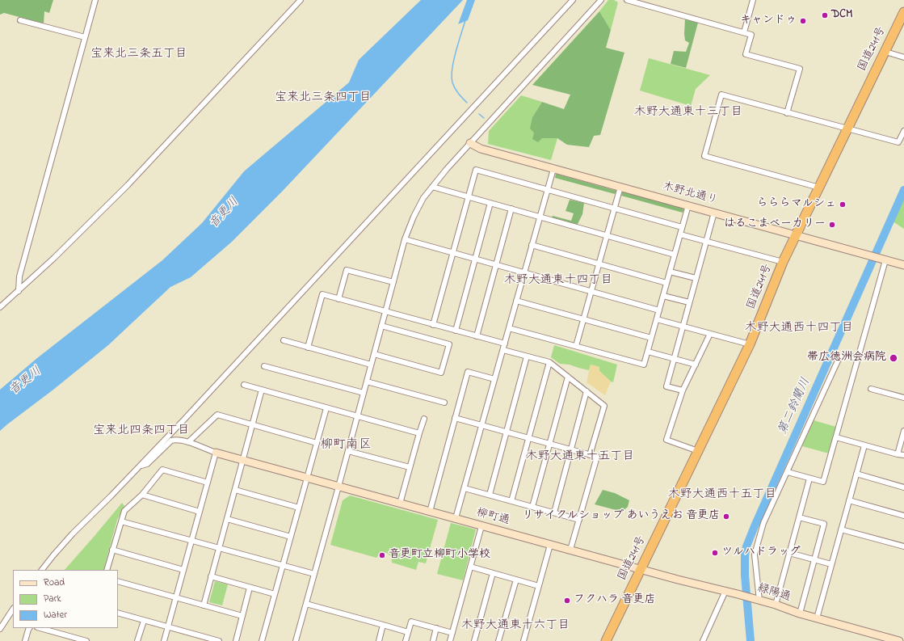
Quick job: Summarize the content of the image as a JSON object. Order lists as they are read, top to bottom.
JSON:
{
  "streets": {
    "highway": ["国道241号"],
    "street": ["木野北通り", "柳町通", "緑陽通"]
  },
  "crossings": [
    ["国道241号", "木野北通り"],
    ["国道241号", "柳町通"],
    ["国道241号", "緑陽通"],
    ["柳町通", "緑陽通"]
  ],
  "districts": [
    "宝来北三条五丁目",
    "宝来北三条四丁目",
    "木野大通東十三丁目",
    "木野大通東十四丁目",
    "木野大通西十四丁目",
    "宝来北四条四丁目",
    "柳町南区",
    "木野大通東十五丁目",
    "木野大通西十五丁目",
    "木野大通東十六丁目"
  ],
  "water": ["音更川", "第二鈴蘭川"],
  "places": [
    "DCM",
    "キャンドゥ",
    "らららマルシェ",
    "はるこまベーカリー",
    "帯広徳洲会病院",
    "リサイクルショップ あいうえお 音更店",
    "ツルハドラッグ",
    "音更町立柳町小学校",
    "フクハラ 音更店"
  ],
  "legend": ["Road", "Park", "Water"]
}
